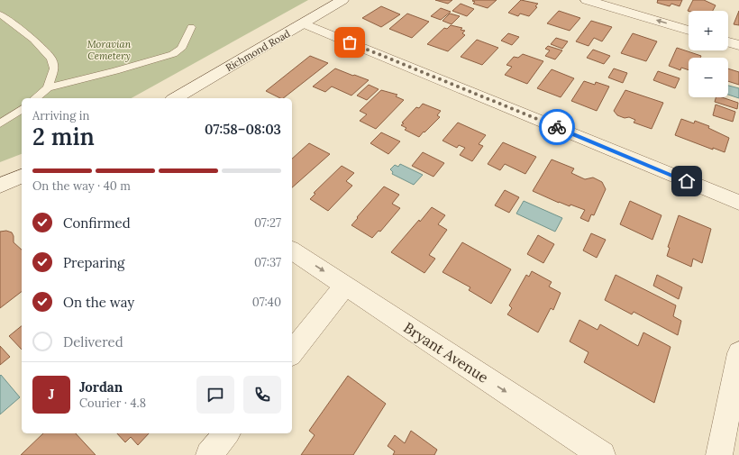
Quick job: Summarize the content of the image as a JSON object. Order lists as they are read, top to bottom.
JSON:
{
  "streets": {
    "street": ["Richmond Road", "Bryant Avenue"]
  },
  "one_way": ["Bryant Avenue"],
  "parks": ["Moravian Cemetery"],
  "page": {
    "map_buttons": ["+", "−"],
    "heading": ["2 min", "Arriving in", "07:58–08:03"],
    "panel": ["Jordan", "Courier · 4.8"],
    "bar": "On the way · 40 m",
    "list": [
      ["Confirmed", "07:27"],
      ["Preparing", "07:37"],
      ["On the way", "07:40"],
      "Delivered"
    ],
    "round": "J"
  }
}
